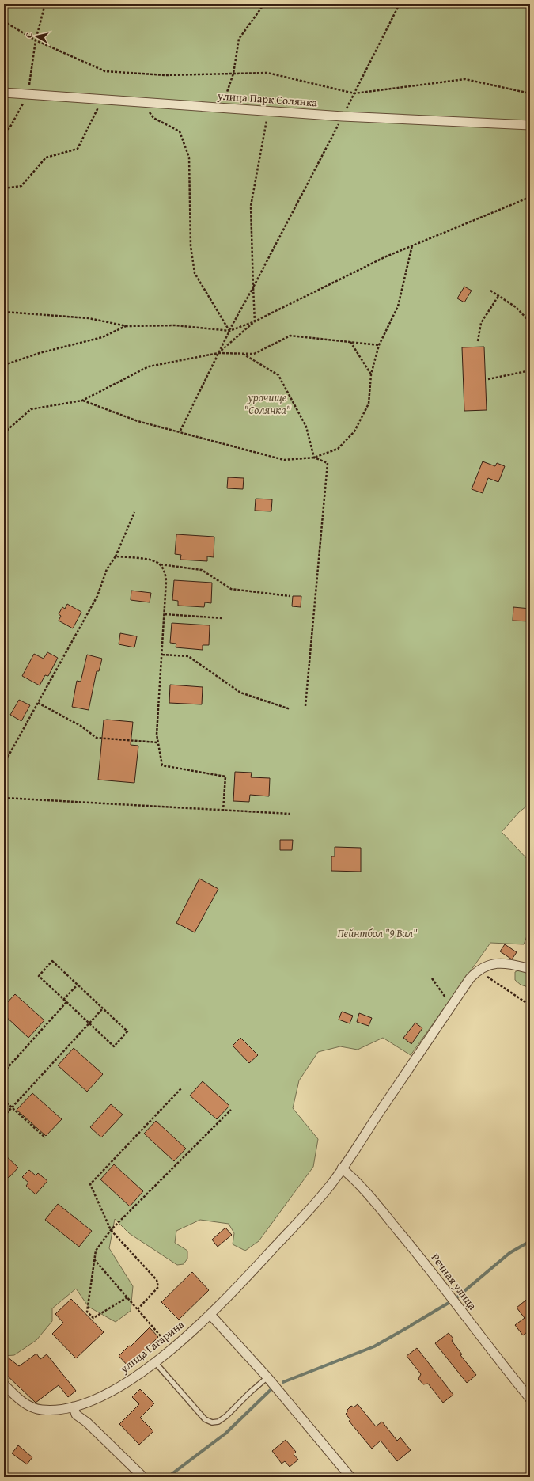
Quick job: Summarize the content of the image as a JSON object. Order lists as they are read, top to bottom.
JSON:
{
  "streets": {
    "street": ["улица Парк Солянка", "Речная улица", "улица Гагарина"]
  },
  "crossings": [
    ["Речная улица", "улица Гагарина"]
  ],
  "parks": ["урочище \"Солянка\"", "Пейнтбол \"9 Вал\""],
  "north": "left"
}
